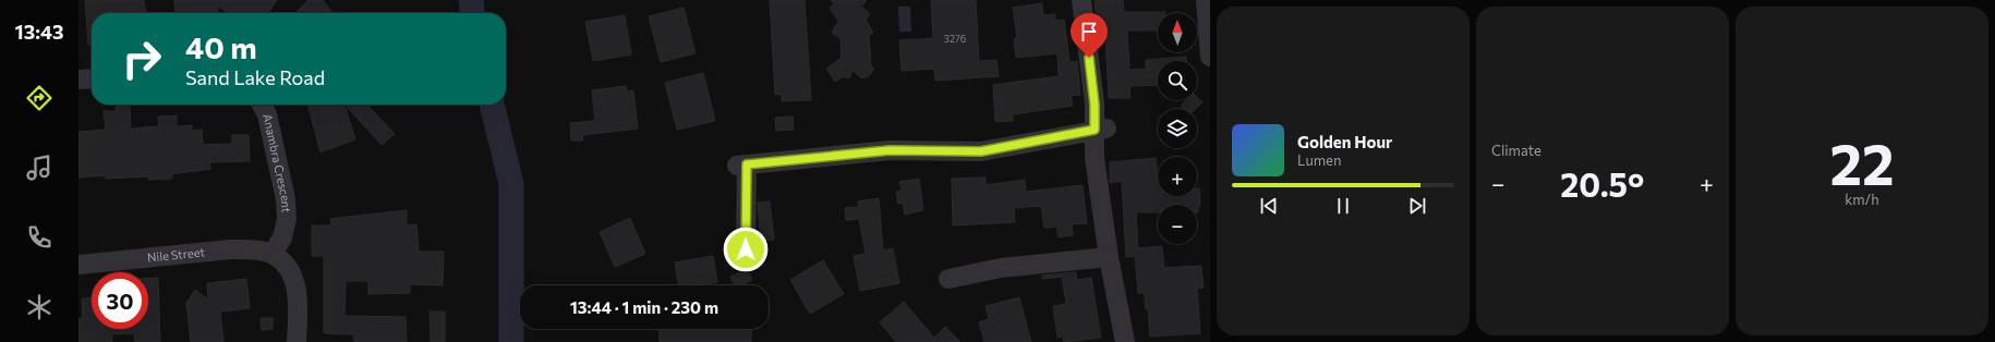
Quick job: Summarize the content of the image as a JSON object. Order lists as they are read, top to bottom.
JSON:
{
  "streets": {
    "street": ["Anambra Crescent", "Nile Street"]
  },
  "crossings": [
    ["Anambra Crescent", "Nile Street"]
  ],
  "house_numbers": ["3276"],
  "north": "top",
  "page": {
    "tabs": "13:43",
    "tile": [
      "Climate",
      ["22", "km/h"]
    ],
    "map_buttons": ["+", "−"],
    "turn": ["40 m", "Sand Lake Road"],
    "song": ["Golden Hour", "Lumen"],
    "heat": ["−", "20.5°", "+"],
    "limit": "30",
    "trip": "13:44 · 1 min · 230 m"
  }
}
